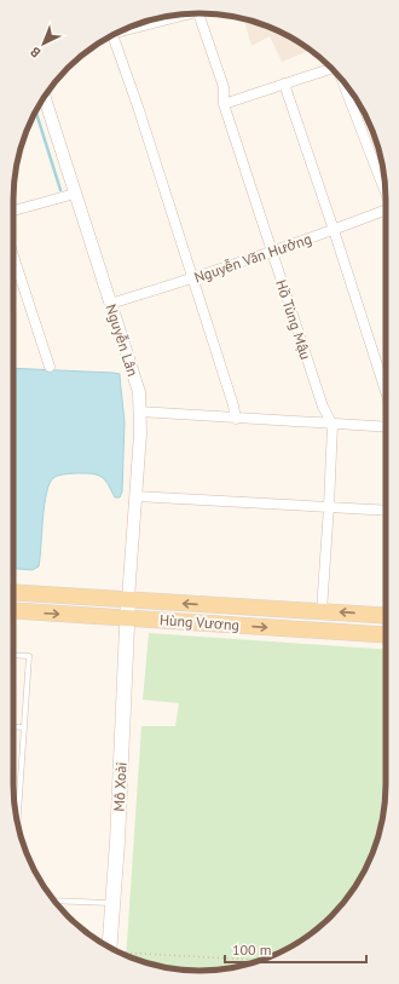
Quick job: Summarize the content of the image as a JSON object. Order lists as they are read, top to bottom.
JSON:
{
  "streets": {
    "main road": ["Hùng Vương", "Mô Xoài"],
    "street": ["Nguyễn Văn Hưởng", "Hồ Tùng Mậu", "Nguyễn Lân"]
  },
  "crossings": [
    ["Nguyễn Văn Hưởng", "Hồ Tùng Mậu"],
    ["Nguyễn Văn Hưởng", "Nguyễn Lân"],
    ["Hồ Tùng Mậu", "Hùng Vương"],
    ["Nguyễn Lân", "Hùng Vương"],
    ["Nguyễn Lân", "Mô Xoài"],
    ["Hùng Vương", "Mô Xoài"]
  ],
  "scale_bar": "100 m",
  "north": "bottom left"
}
